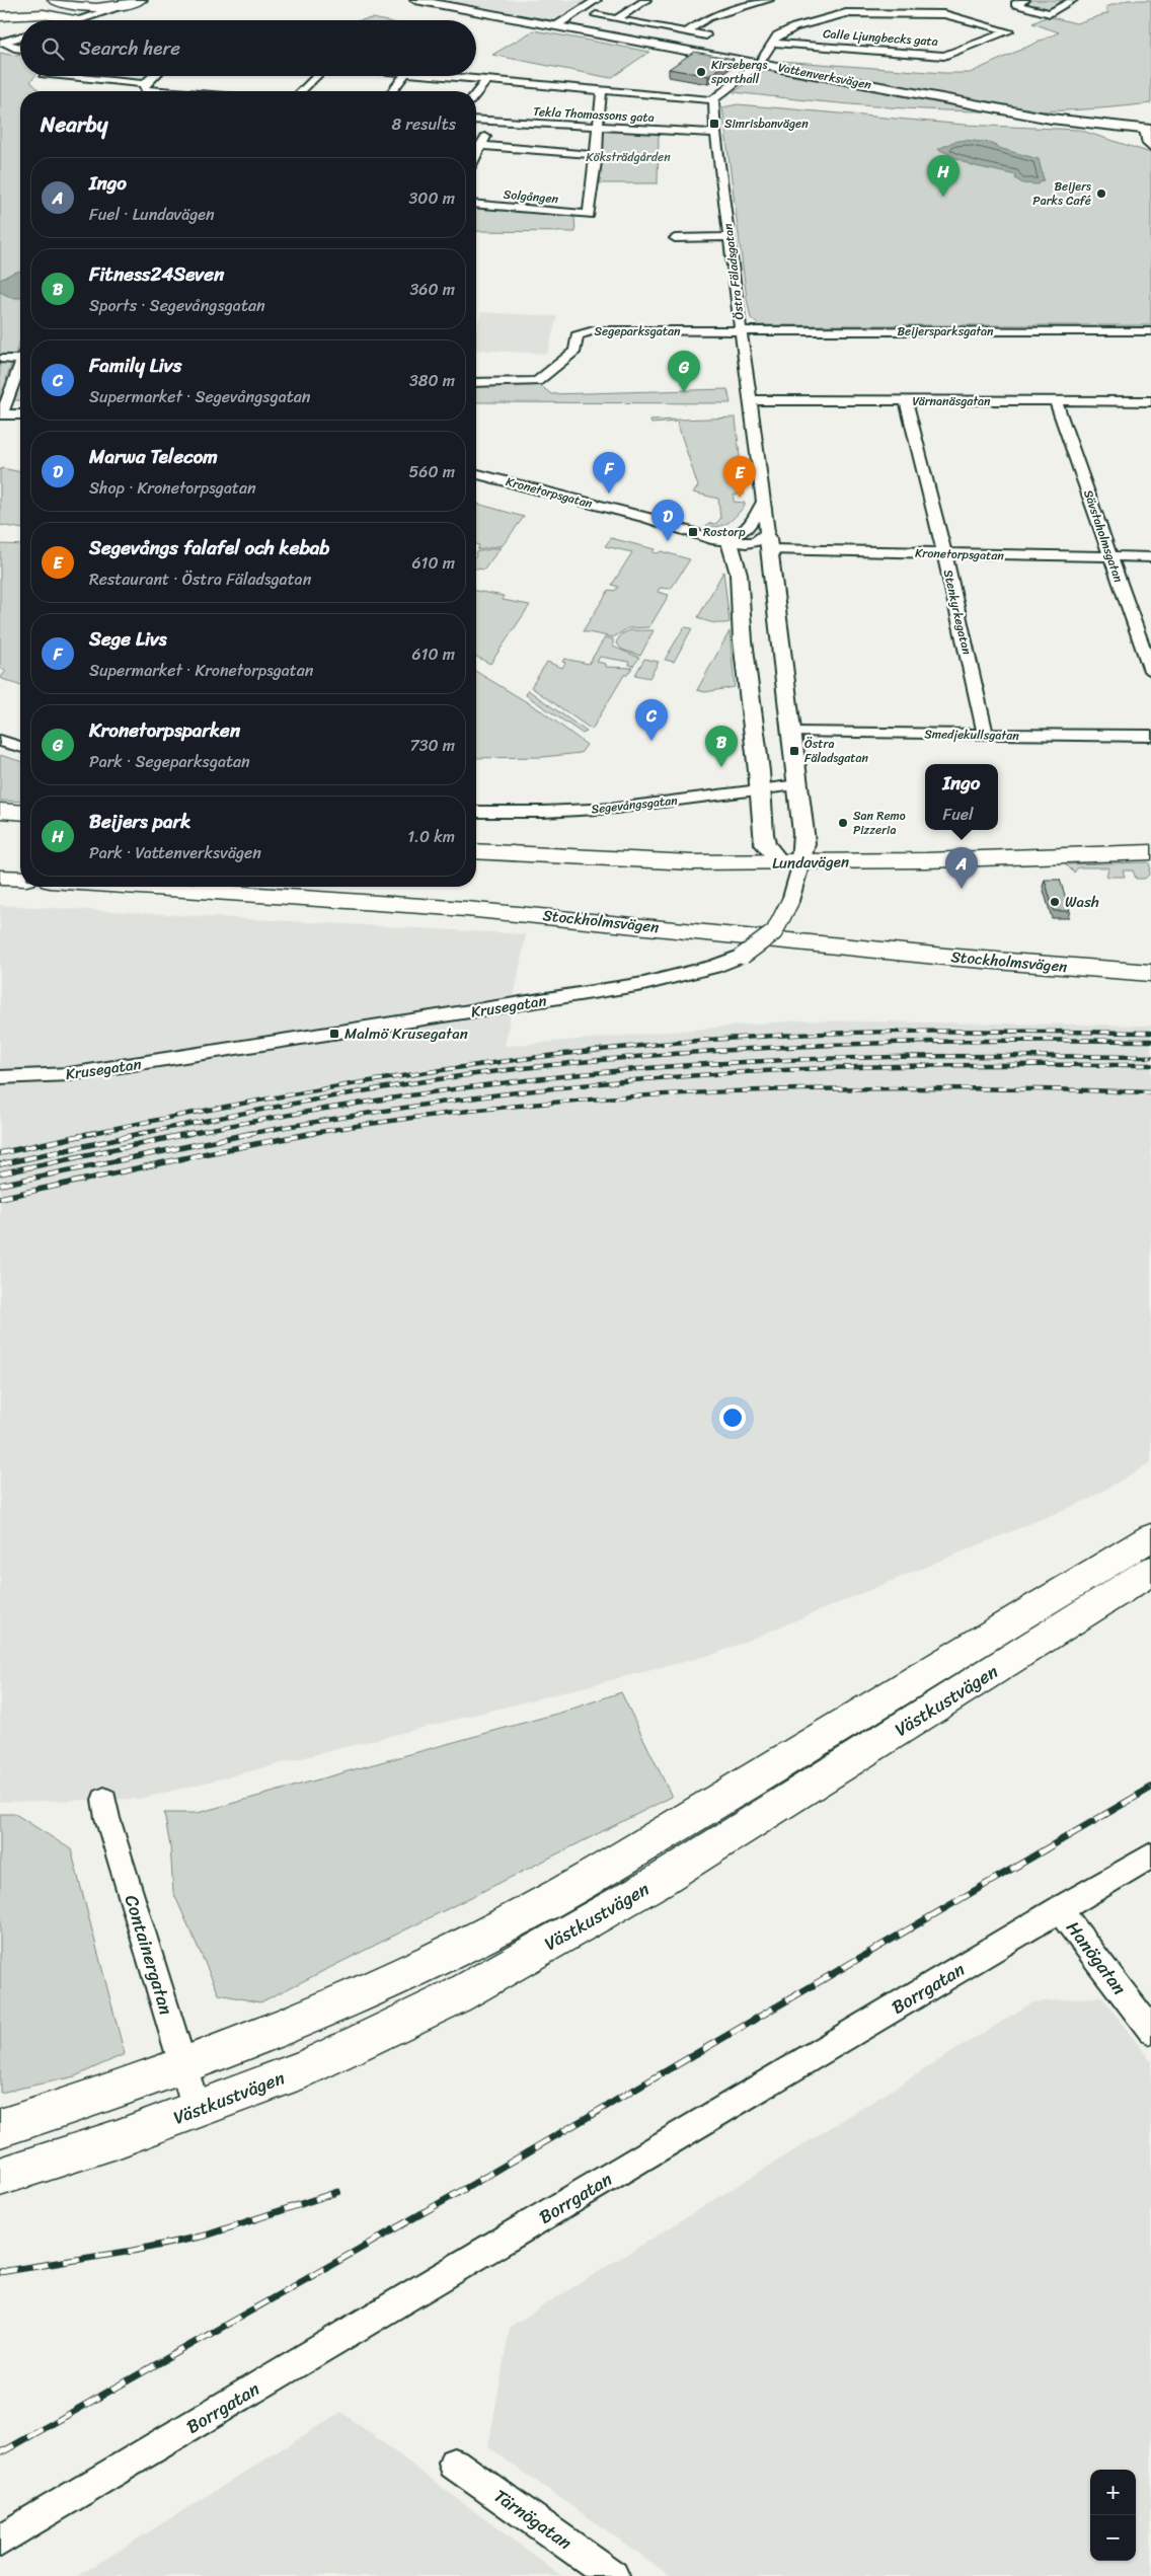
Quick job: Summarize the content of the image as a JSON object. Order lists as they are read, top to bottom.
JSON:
{
  "streets": {
    "main road": ["Lundavägen", "Stockholmsvägen", "Västkustvägen"],
    "street": [
      "Calle Ljungbecks gata",
      "Vattenverksvägen",
      "Tekla Thomassons gata",
      "Solgången",
      "Östra Fäladsgatan",
      "Segeparksgatan",
      "Beijersparksgatan",
      "Värnanäsgatan",
      "Kronetorpsgatan",
      "Sävstaholmsgatan",
      "Stenkyrkegatan",
      "Smedjekullsgatan",
      "Segevångsgatan",
      "Krusegatan",
      "Containergatan",
      "Hanögatan",
      "Borrgatan",
      "Tärnögatan"
    ]
  },
  "crossings": [
    ["Calle Ljungbecks gata", "Vattenverksvägen"],
    ["Tekla Thomassons gata", "Östra Fäladsgatan"],
    ["Östra Fäladsgatan", "Segeparksgatan"],
    ["Östra Fäladsgatan", "Beijersparksgatan"],
    ["Östra Fäladsgatan", "Värnanäsgatan"],
    ["Östra Fäladsgatan", "Kronetorpsgatan"],
    ["Östra Fäladsgatan", "Smedjekullsgatan"],
    ["Östra Fäladsgatan", "Segevångsgatan"],
    ["Östra Fäladsgatan", "Lundavägen"],
    ["Östra Fäladsgatan", "Krusegatan"],
    ["Segeparksgatan", "Beijersparksgatan"],
    ["Värnanäsgatan", "Sävstaholmsgatan"],
    ["Värnanäsgatan", "Stenkyrkegatan"],
    ["Kronetorpsgatan", "Sävstaholmsgatan"],
    ["Kronetorpsgatan", "Stenkyrkegatan"],
    ["Stenkyrkegatan", "Smedjekullsgatan"],
    ["Lundavägen", "Krusegatan"],
    ["Västkustvägen", "Containergatan"],
    ["Hanögatan", "Borrgatan"]
  ],
  "parks": ["Köksträdgården"],
  "places": {
    "other": [
      "Kirsebergs sporthall",
      "Beijers Parks Café",
      "San Remo Pizzeria",
      "Wash"
    ],
    "transit": [
      "Simrisbanvägen",
      "Rostorp",
      "Östra Fäladsgatan",
      "Malmö Krusegatan"
    ]
  },
  "page": {
    "search": "Search here",
    "heading": ["Nearby", "8 results"],
    "pins": [
      "H",
      "G",
      "F",
      "E",
      "D",
      "C",
      "B",
      "A"
    ],
    "list": [
      {
        "mark": "A",
        "name": "Ingo",
        "note": "Fuel · Lundavägen",
        "value": "300 m"
      },
      {
        "mark": "B",
        "name": "Fitness24Seven",
        "note": "Sports · Segevångsgatan",
        "value": "360 m"
      },
      {
        "mark": "C",
        "name": "Family Livs",
        "note": "Supermarket · Segevångsgatan",
        "value": "380 m"
      },
      {
        "mark": "D",
        "name": "Marwa Telecom",
        "note": "Shop · Kronetorpsgatan",
        "value": "560 m"
      },
      {
        "mark": "E",
        "name": "Segevångs falafel och kebab",
        "note": "Restaurant · Östra Fäladsgatan",
        "value": "610 m"
      },
      {
        "mark": "F",
        "name": "Sege Livs",
        "note": "Supermarket · Kronetorpsgatan",
        "value": "610 m"
      },
      {
        "mark": "G",
        "name": "Kronetorpsparken",
        "note": "Park · Segeparksgatan",
        "value": "730 m"
      },
      {
        "mark": "H",
        "name": "Beijers park",
        "note": "Park · Vattenverksvägen",
        "value": "1.0 km"
      }
    ],
    "popup": ["Ingo", "Fuel"],
    "map_buttons": ["+", "−"]
  }
}
